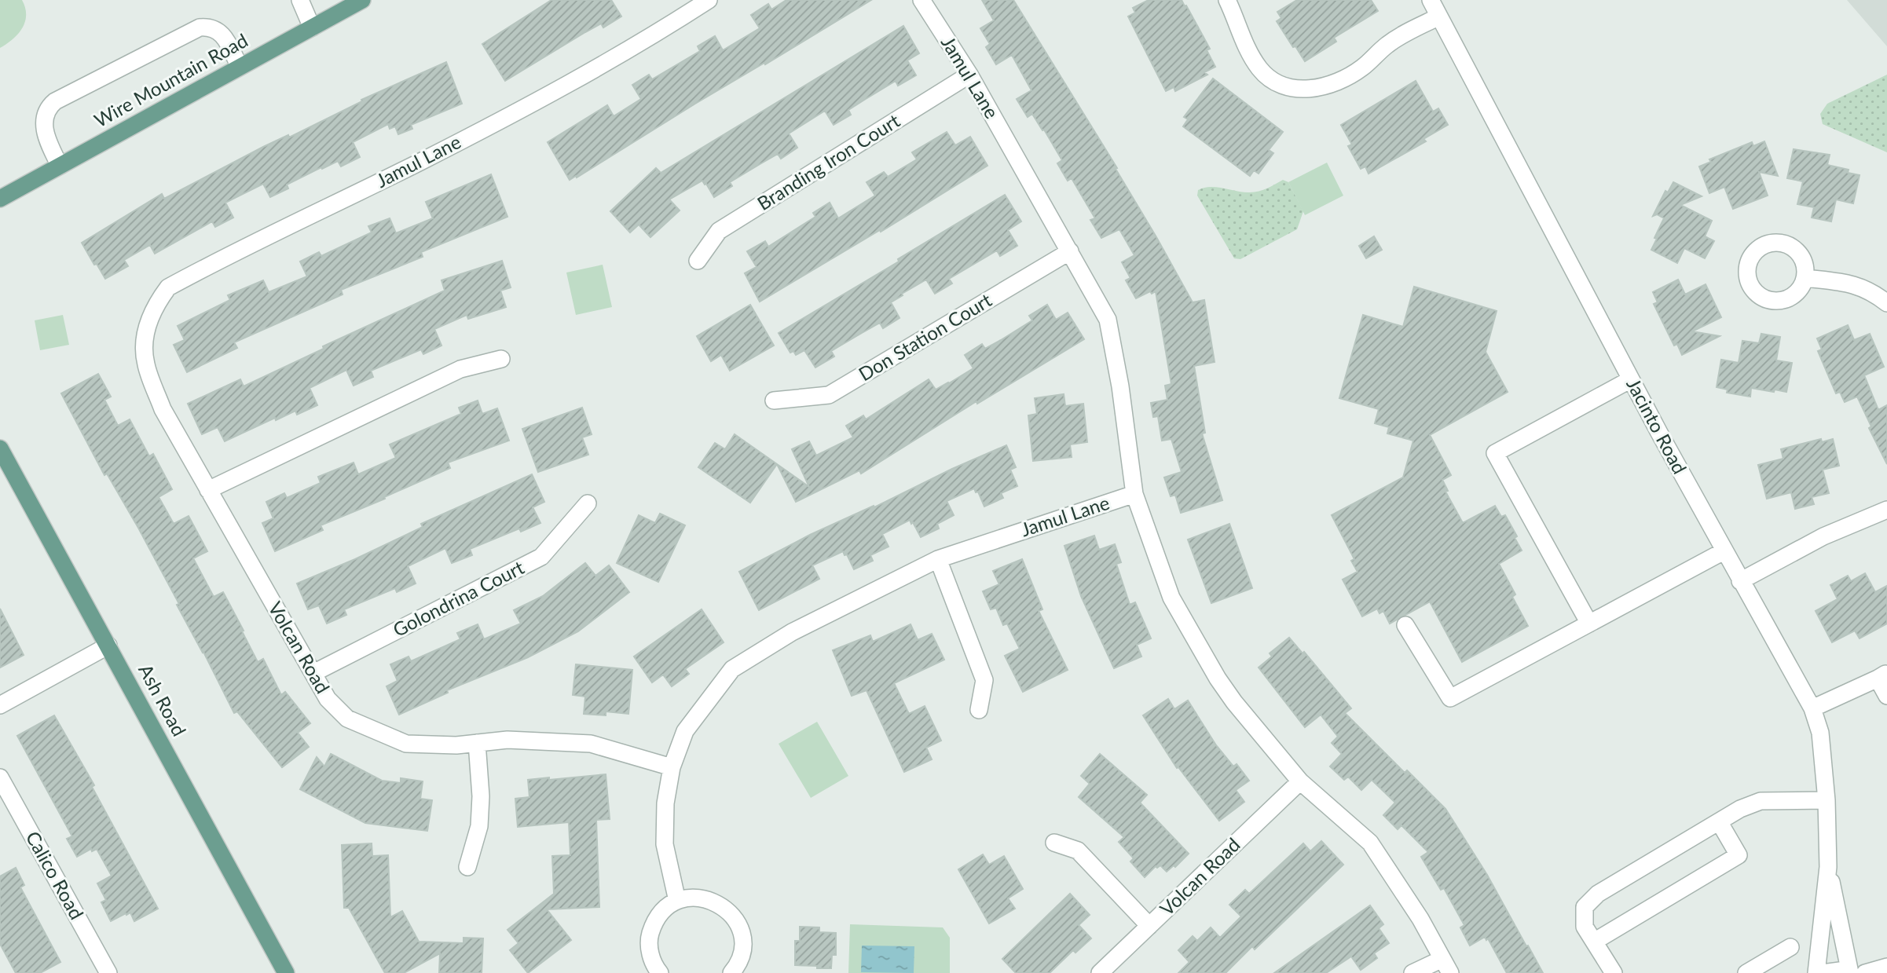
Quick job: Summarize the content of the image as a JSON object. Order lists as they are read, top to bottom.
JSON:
{
  "streets": {
    "main road": ["Wire Mountain Road", "Ash Road"],
    "street": [
      "Jamul Lane",
      "Branding Iron Court",
      "Don Station Court",
      "Jacinto Road",
      "Golondrina Court",
      "Volcan Road",
      "Calico Road"
    ]
  },
  "crossings": [
    ["Jamul Lane", "Branding Iron Court"],
    ["Jamul Lane", "Don Station Court"],
    ["Jamul Lane", "Volcan Road"],
    ["Golondrina Court", "Volcan Road"]
  ]
}
